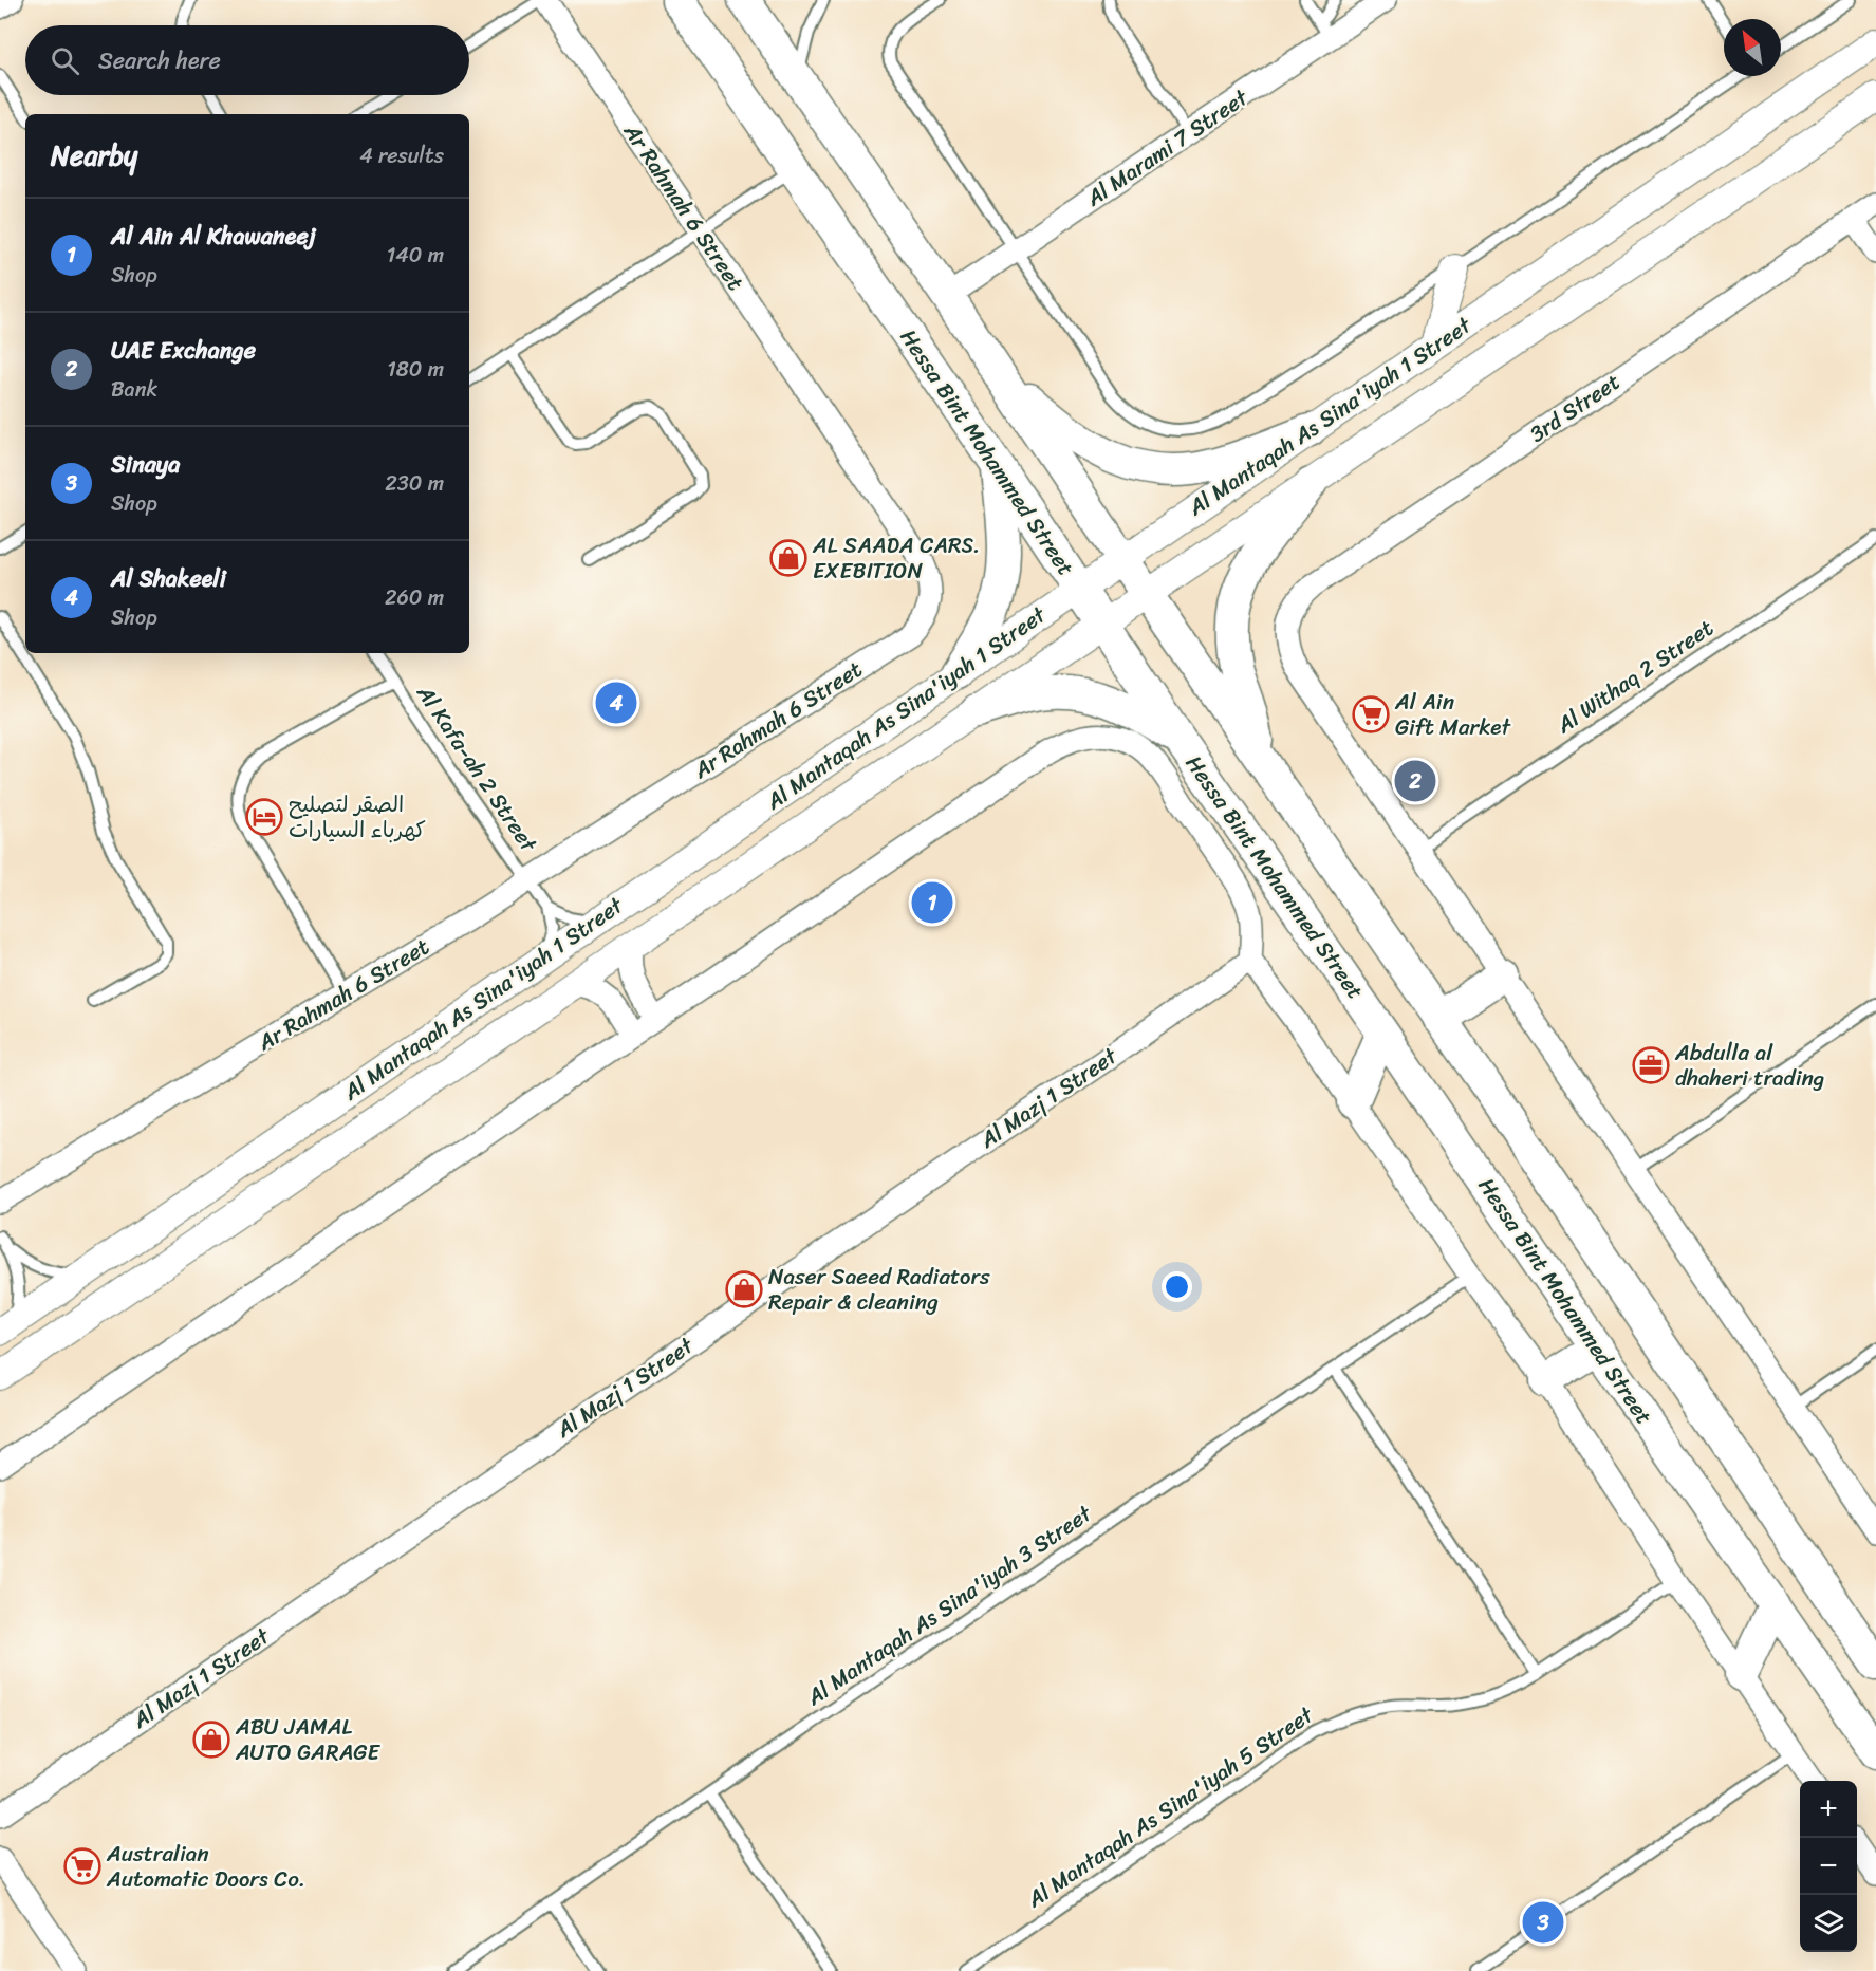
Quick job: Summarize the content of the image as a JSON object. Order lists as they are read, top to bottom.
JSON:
{
  "streets": {
    "main road": ["Hessa Bint Mohammed Street"],
    "street": [
      "Al Marami 7 Street",
      "Ar Rahmah 6 Street",
      "3rd Street",
      "Al Mantaqah As Sina'iyah 1 Street",
      "Al Mazj 1 Street"
    ],
    "lane": [
      "Al Withaq 2 Street",
      "Al Kafa-ah 2 Street",
      "Al Mantaqah As Sina'iyah 3 Street",
      "Al Mantaqah As Sina'iyah 5 Street"
    ]
  },
  "crossings": [
    ["Ar Rahmah 6 Street", "Al Kafa-ah 2 Street"],
    ["3rd Street", "Al Withaq 2 Street"],
    ["Al Mantaqah As Sina'iyah 1 Street", "Hessa Bint Mohammed Street"]
  ],
  "places": {
    "shop": ["AL SAADA CARS. EXEBITION", "Naser Saeed Radiators Repair & cleaning", "ABU JAMAL AUTO GARAGE"],
    "supermarket": ["Al Ain Gift Market", "Australian Automatic Doors Co."],
    "hotel": ["الصقر لتصليح كهرباء السيارات"],
    "office": ["Abdulla al dhaheri trading"]
  },
  "north": "top left",
  "page": {
    "search": "Search here",
    "heading": ["Nearby", "4 results"],
    "list": [
      {
        "mark": "1",
        "name": "Al Ain Al Khawaneej",
        "note": "Shop",
        "value": "140 m"
      },
      {
        "mark": "2",
        "name": "UAE Exchange",
        "note": "Bank",
        "value": "180 m"
      },
      {
        "mark": "3",
        "name": "Sinaya",
        "note": "Shop",
        "value": "230 m"
      },
      {
        "mark": "4",
        "name": "Al Shakeeli",
        "note": "Shop",
        "value": "260 m"
      }
    ],
    "pins": [
      "4",
      "2",
      "1",
      "3"
    ],
    "map_buttons": ["+", "−"]
  }
}
